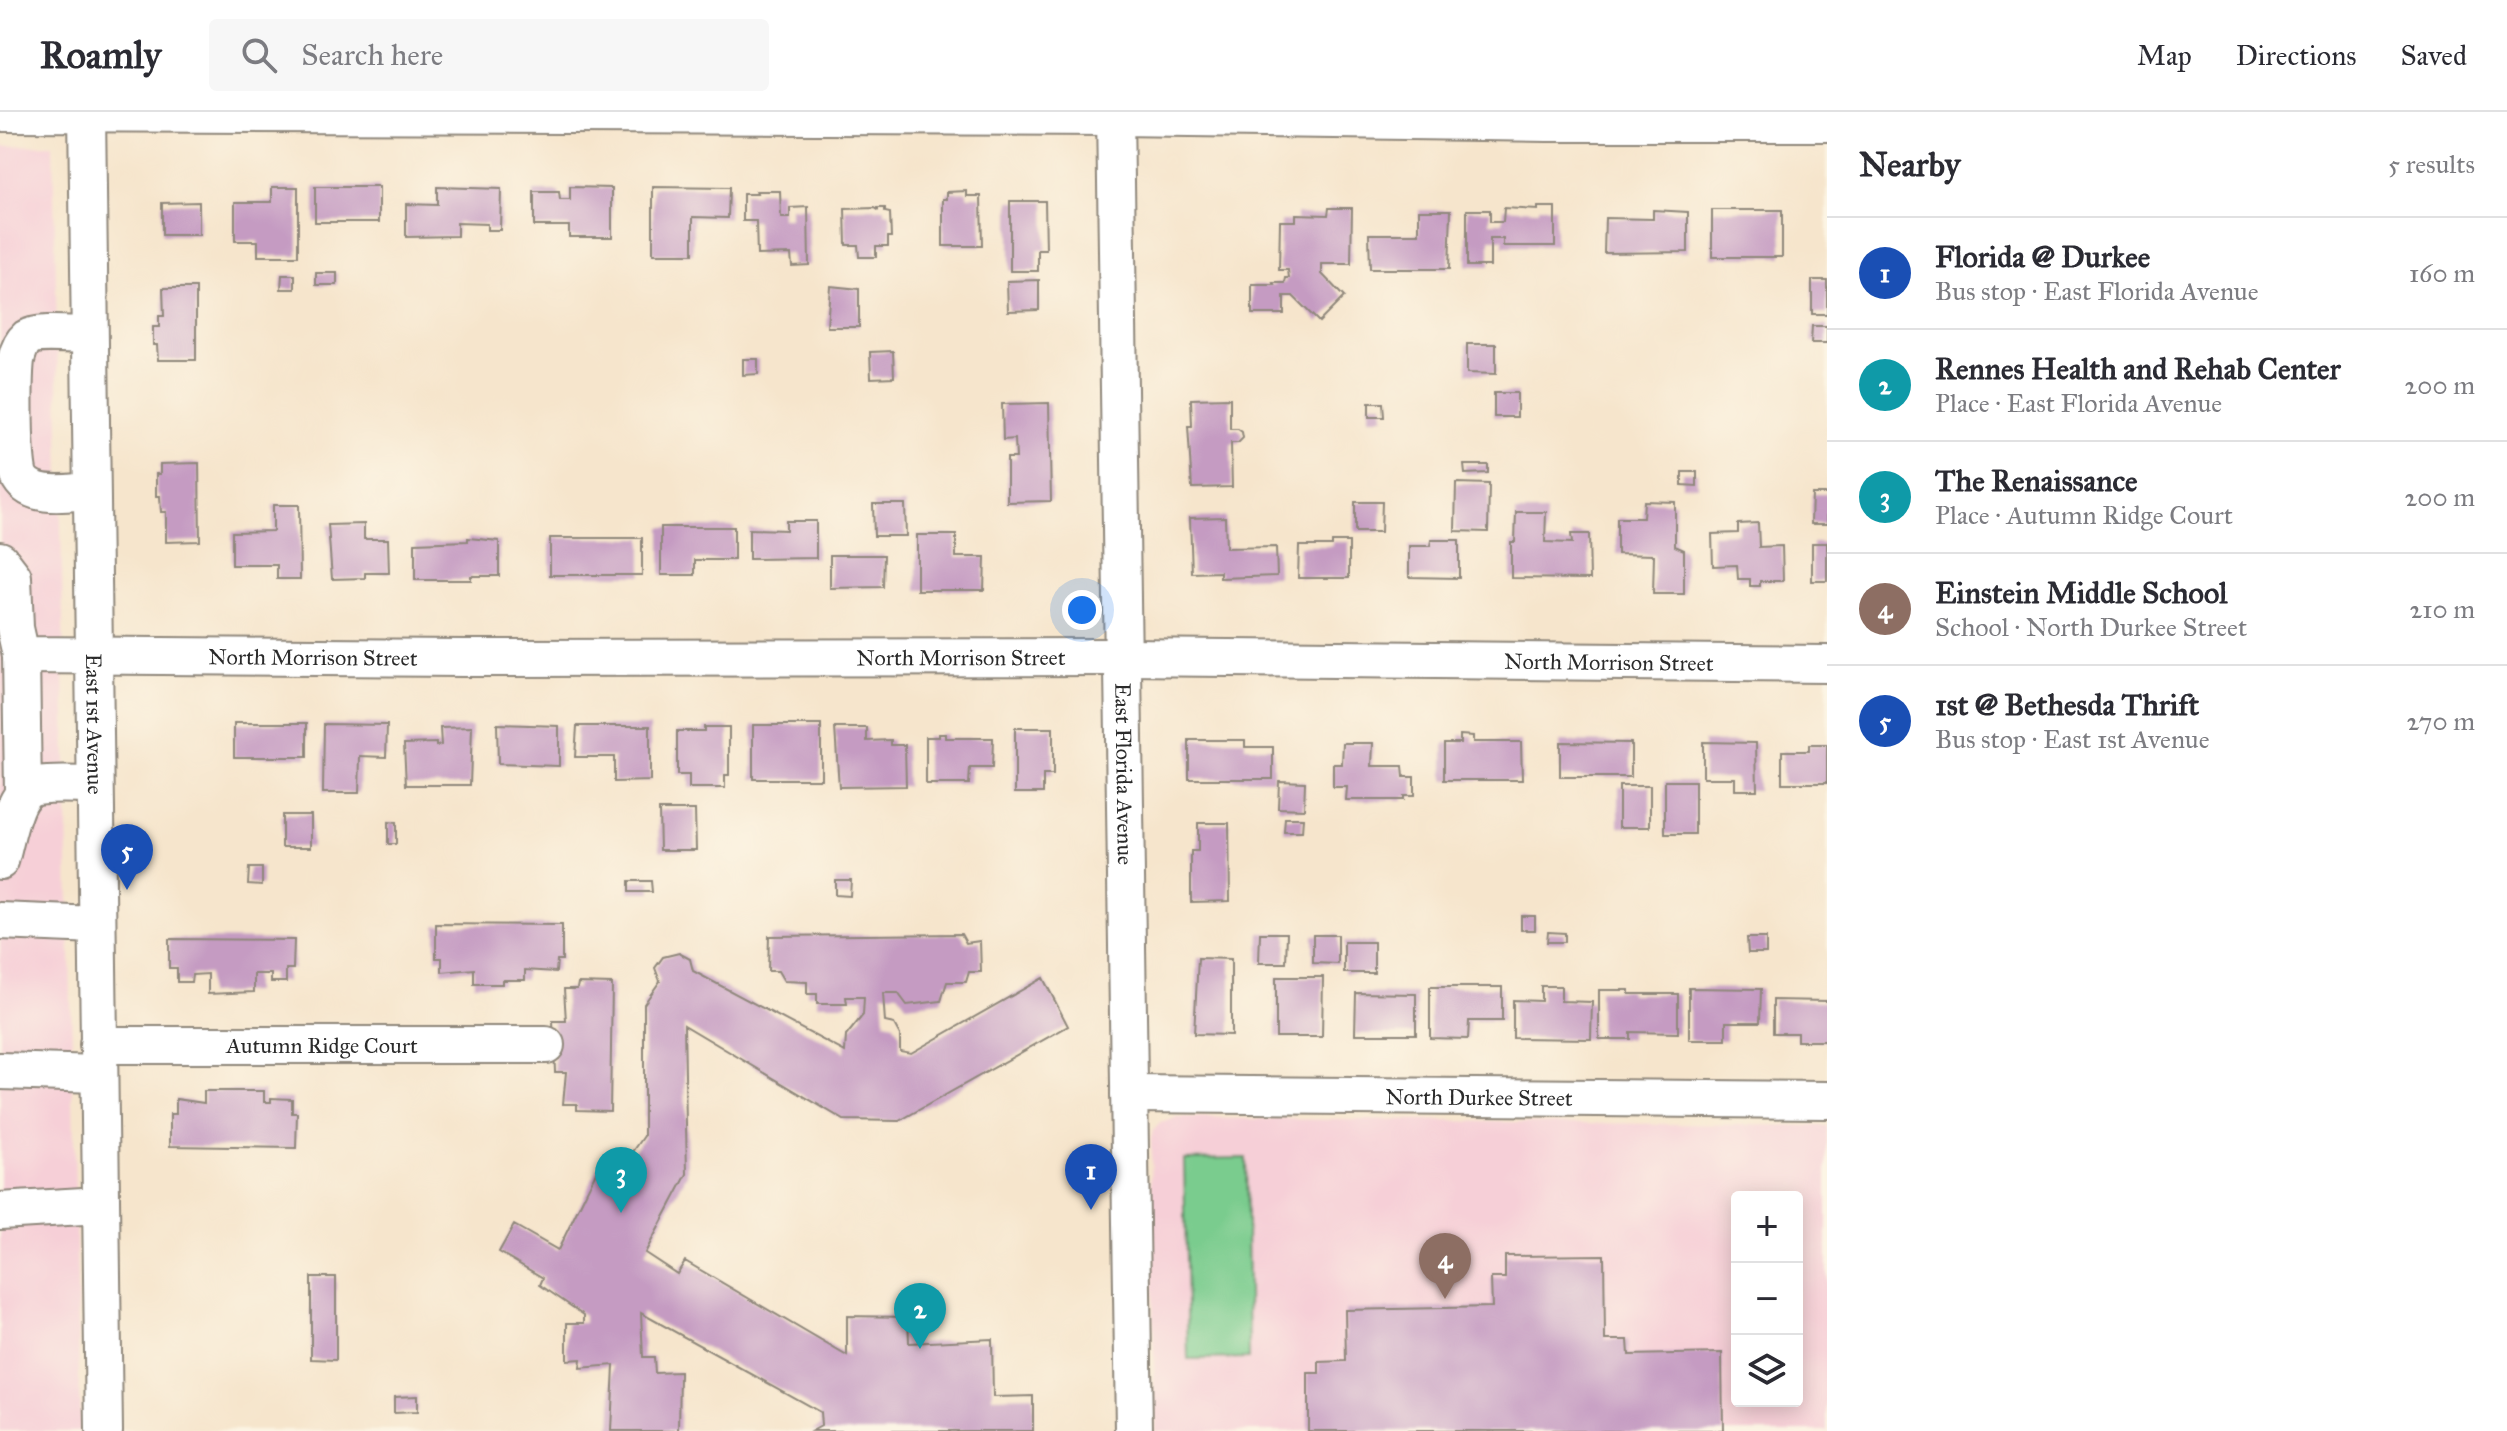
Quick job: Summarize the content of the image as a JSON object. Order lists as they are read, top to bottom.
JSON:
{
  "streets": {
    "street": [
      "North Morrison Street",
      "East 1st Avenue",
      "East Florida Avenue",
      "Autumn Ridge Court",
      "North Durkee Street"
    ]
  },
  "crossings": [
    ["North Morrison Street", "East 1st Avenue"],
    ["North Morrison Street", "East Florida Avenue"],
    ["East 1st Avenue", "Autumn Ridge Court"],
    ["East Florida Avenue", "North Durkee Street"]
  ],
  "page": {
    "header": "Roamly",
    "search": "Search here",
    "nav": ["Map", "Directions", "Saved"],
    "heading": ["Nearby", "5 results"],
    "list": [
      {
        "mark": "1",
        "name": "Florida @ Durkee",
        "note": "Bus stop · East Florida Avenue",
        "value": "160 m"
      },
      {
        "mark": "2",
        "name": "Rennes Health and Rehab Center",
        "note": "Place · East Florida Avenue",
        "value": "200 m"
      },
      {
        "mark": "3",
        "name": "The Renaissance",
        "note": "Place · Autumn Ridge Court",
        "value": "200 m"
      },
      {
        "mark": "4",
        "name": "Einstein Middle School",
        "note": "School · North Durkee Street",
        "value": "210 m"
      },
      {
        "mark": "5",
        "name": "1st @ Bethesda Thrift",
        "note": "Bus stop · East 1st Avenue",
        "value": "270 m"
      }
    ],
    "pins": [
      "5",
      "1",
      "3",
      "4",
      "2"
    ],
    "map_buttons": ["+", "−"]
  }
}
